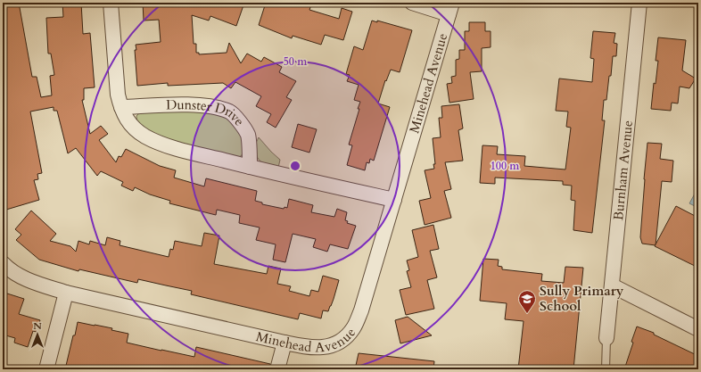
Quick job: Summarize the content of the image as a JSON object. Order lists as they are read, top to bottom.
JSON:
{
  "streets": {
    "street": ["Minehead Avenue", "Dunster Drive", "Burnham Avenue"]
  },
  "places": {
    "school or university": ["Sully Primary School"]
  },
  "north": "top",
  "rings": ["50 m", "100 m"]
}
